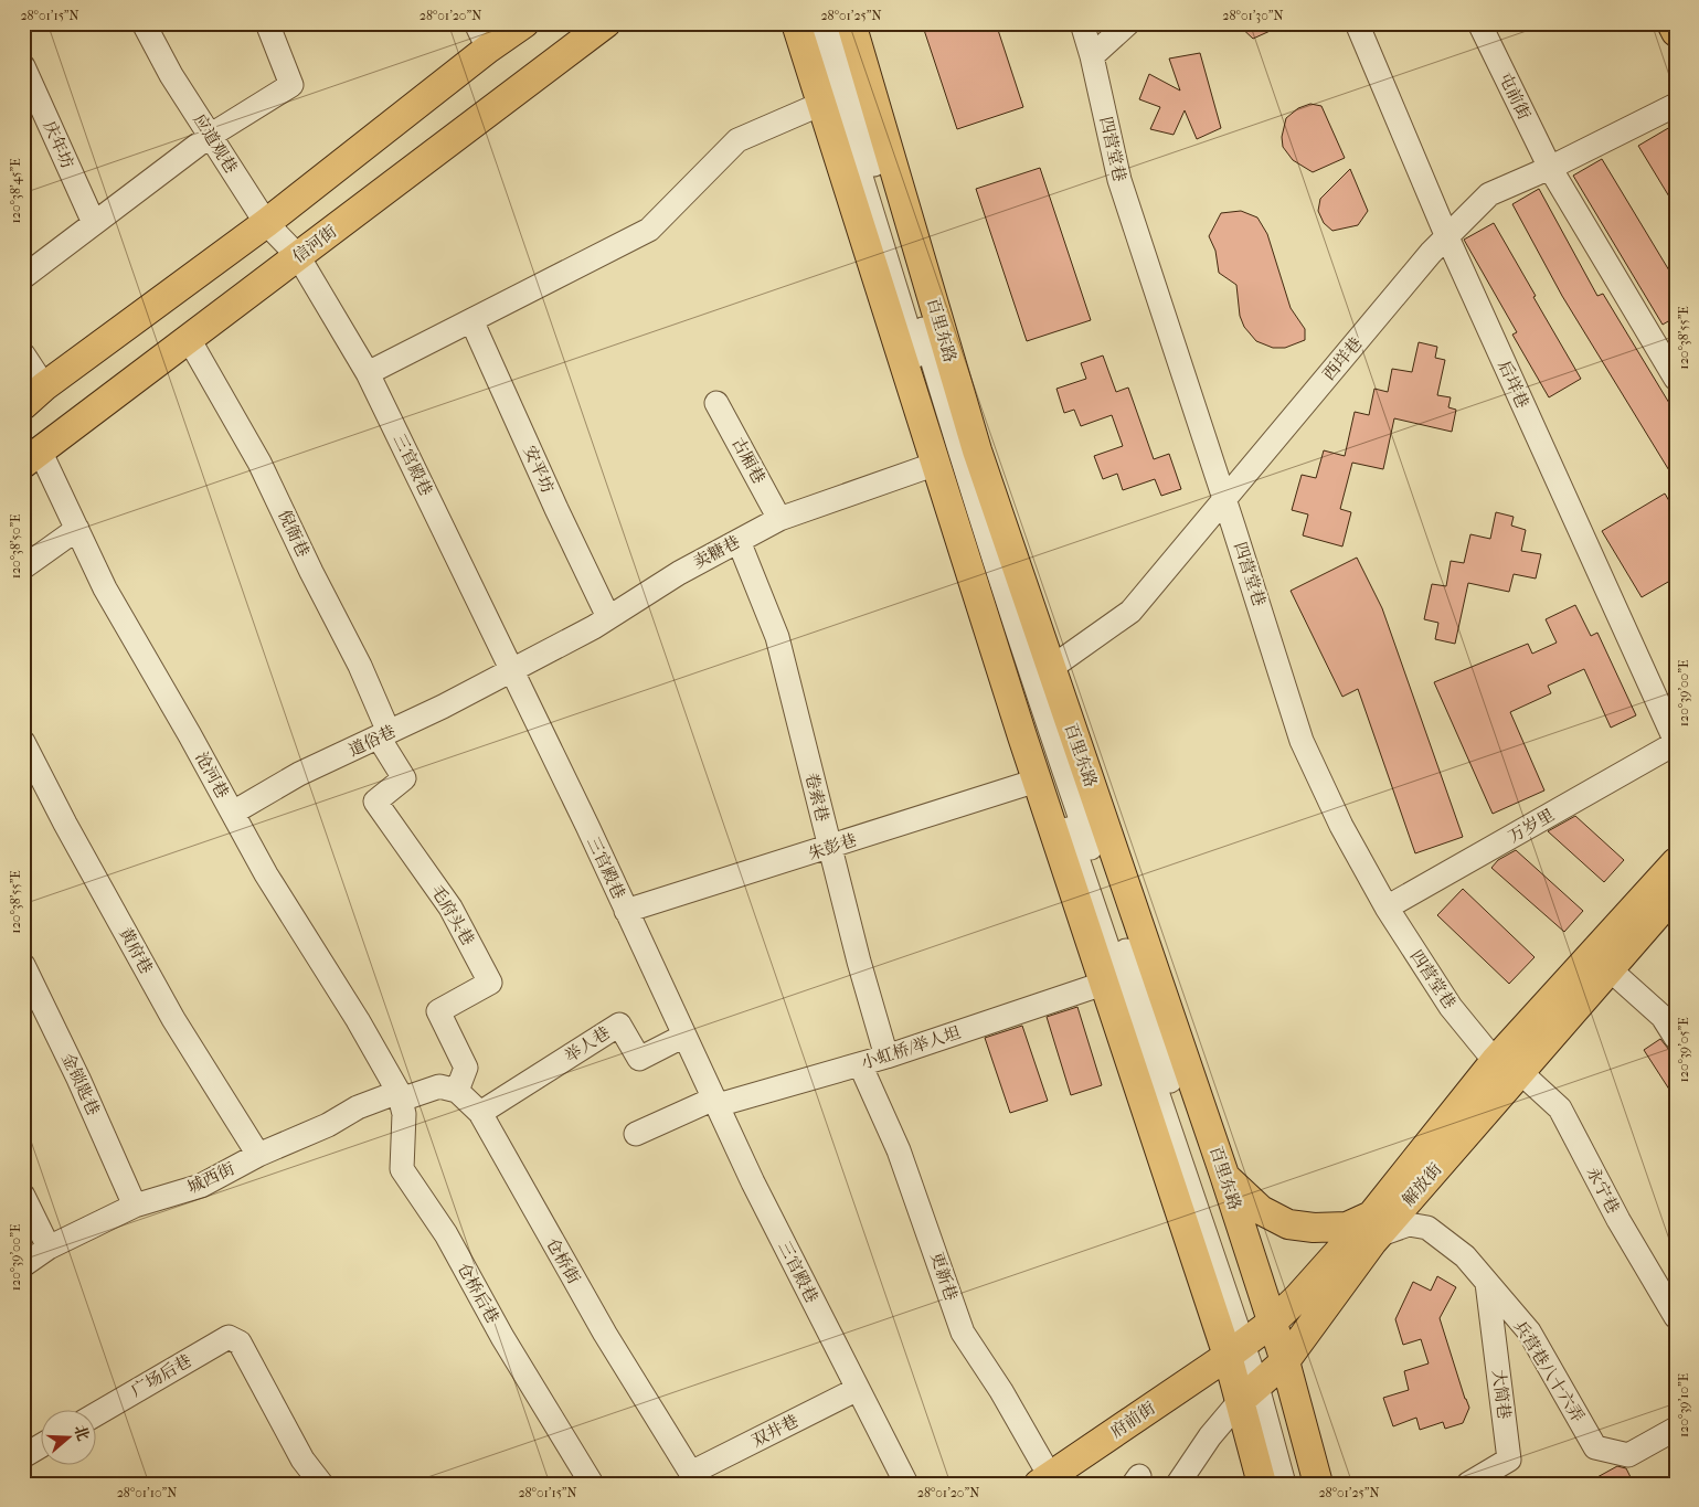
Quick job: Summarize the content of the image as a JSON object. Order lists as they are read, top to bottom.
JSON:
{
  "streets": {
    "main road": [
      "信河街",
      "百里东路",
      "解放街",
      "府前街"
    ],
    "street": [
      "屯前街",
      "应道观巷",
      "庆年坊",
      "四营堂巷",
      "西垟巷",
      "后垟巷",
      "古厢巷",
      "三官殿巷",
      "安平坊",
      "倪衙巷",
      "卖糖巷",
      "道俗巷",
      "沧河巷",
      "卷索巷",
      "万岁里",
      "朱彭巷",
      "毛府头巷",
      "黄府巷",
      "举人巷",
      "小虹桥/举人坦",
      "金锁匙巷",
      "城西街",
      "永宁巷",
      "仓桥街",
      "更新巷",
      "仓桥后巷",
      "兵营巷八十六弄",
      "广场后巷",
      "大简巷",
      "双井巷"
    ]
  },
  "crossings": [
    ["屯前街", "西垟巷"],
    ["应道观巷", "信河街"],
    ["应道观巷", "三官殿巷"],
    ["四营堂巷", "西垟巷"],
    ["四营堂巷", "万岁里"],
    ["四营堂巷", "解放街"],
    ["四营堂巷", "永宁巷"],
    ["信河街", "三官殿巷"],
    ["信河街", "倪衙巷"],
    ["信河街", "沧河巷"],
    ["百里东路", "西垟巷"],
    ["百里东路", "卖糖巷"],
    ["百里东路", "朱彭巷"],
    ["百里东路", "小虹桥/举人坦"],
    ["百里东路", "解放街"],
    ["百里东路", "府前街"],
    ["西垟巷", "后垟巷"],
    ["后垟巷", "万岁里"],
    ["古厢巷", "卖糖巷"],
    ["三官殿巷", "卖糖巷"],
    ["三官殿巷", "道俗巷"],
    ["三官殿巷", "朱彭巷"],
    ["三官殿巷", "举人巷"],
    ["三官殿巷", "小虹桥/举人坦"],
    ["三官殿巷", "双井巷"],
    ["安平坊", "卖糖巷"],
    ["倪衙巷", "道俗巷"],
    ["倪衙巷", "毛府头巷"],
    ["卖糖巷", "道俗巷"],
    ["卖糖巷", "卷索巷"],
    ["道俗巷", "沧河巷"],
    ["道俗巷", "毛府头巷"],
    ["沧河巷", "城西街"],
    ["沧河巷", "仓桥后巷"],
    ["卷索巷", "朱彭巷"],
    ["卷索巷", "小虹桥/举人坦"],
    ["毛府头巷", "仓桥街"],
    ["黄府巷", "城西街"],
    ["举人巷", "仓桥街"],
    ["小虹桥/举人坦", "更新巷"],
    ["金锁匙巷", "城西街"],
    ["城西街", "仓桥后巷"],
    ["解放街", "永宁巷"],
    ["解放街", "兵营巷八十六弄"],
    ["解放街", "府前街"],
    ["仓桥街", "双井巷"],
    ["更新巷", "府前街"],
    ["兵营巷八十六弄", "大简巷"]
  ],
  "north": "right",
  "coordinates": [
    "28°01'15\"N",
    "28°01'20\"N",
    "28°01'25\"N",
    "28°01'30\"N",
    "120°38'45\"E",
    "120°38'55\"E",
    "120°38'50\"E",
    "120°39'00\"E",
    "120°39'05\"E",
    "120°39'10\"E",
    "28°01'10\"N"
  ]
}
